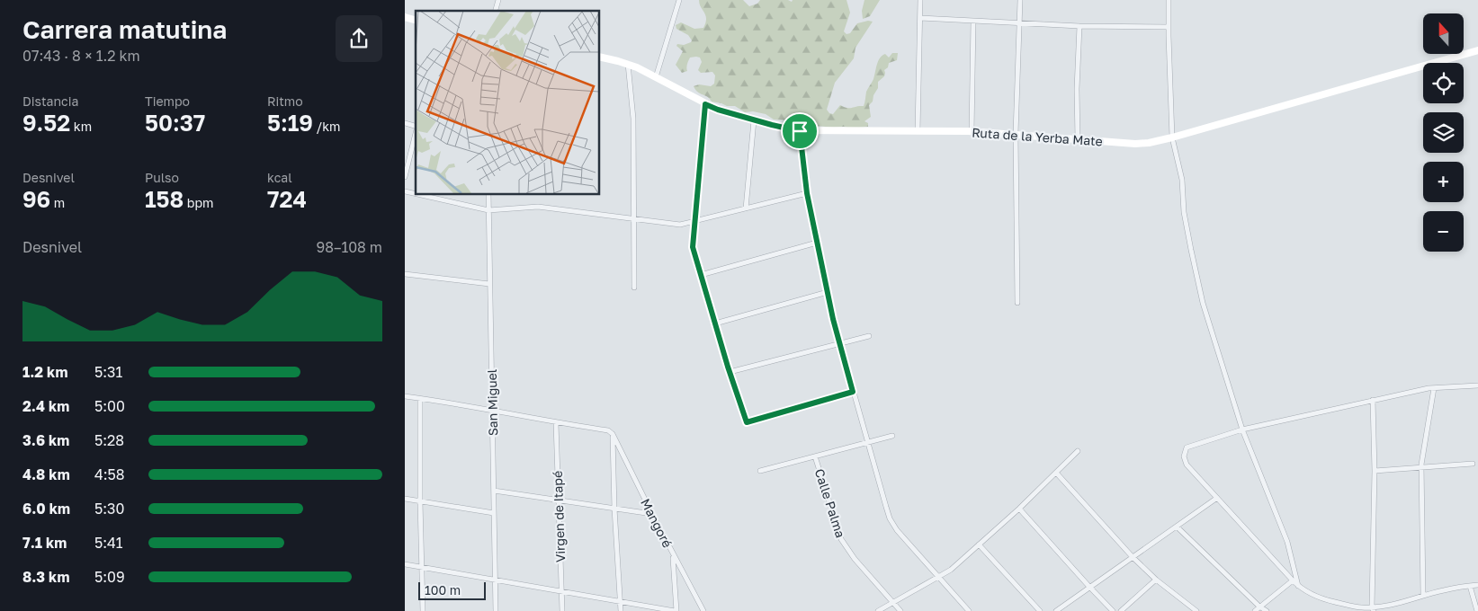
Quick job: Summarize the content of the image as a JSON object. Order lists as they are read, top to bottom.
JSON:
{
  "streets": {
    "main road": ["Ruta de la Yerba Mate"],
    "street": [
      "San Miguel",
      "Calle Palma",
      "Virgen de Itapé",
      "Mangoré"
    ]
  },
  "scale_bar": "100 m",
  "north": "top",
  "page": {
    "heading": ["Carrera matutina", "07:43 · 8 × 1.2 km"],
    "map_buttons": ["+", "−"],
    "stats": [
      ["Distancia", "9.52 km"],
      ["Tiempo", "50:37"],
      ["Ritmo", "5:19 /km"],
      ["Desnivel", "96 m"],
      ["Pulso", "158 bpm"],
      ["kcal", "724"]
    ],
    "chart": ["Desnivel", "98–108 m"],
    "list": [
      {
        "name": "1.2 km",
        "note": "5:31"
      },
      {
        "name": "2.4 km",
        "note": "5:00"
      },
      {
        "name": "3.6 km",
        "note": "5:28"
      },
      {
        "name": "4.8 km",
        "note": "4:58"
      },
      {
        "name": "6.0 km",
        "note": "5:30"
      },
      {
        "name": "7.1 km",
        "note": "5:41"
      },
      {
        "name": "8.3 km",
        "note": "5:09"
      }
    ],
    "scale": "100 m"
  }
}
